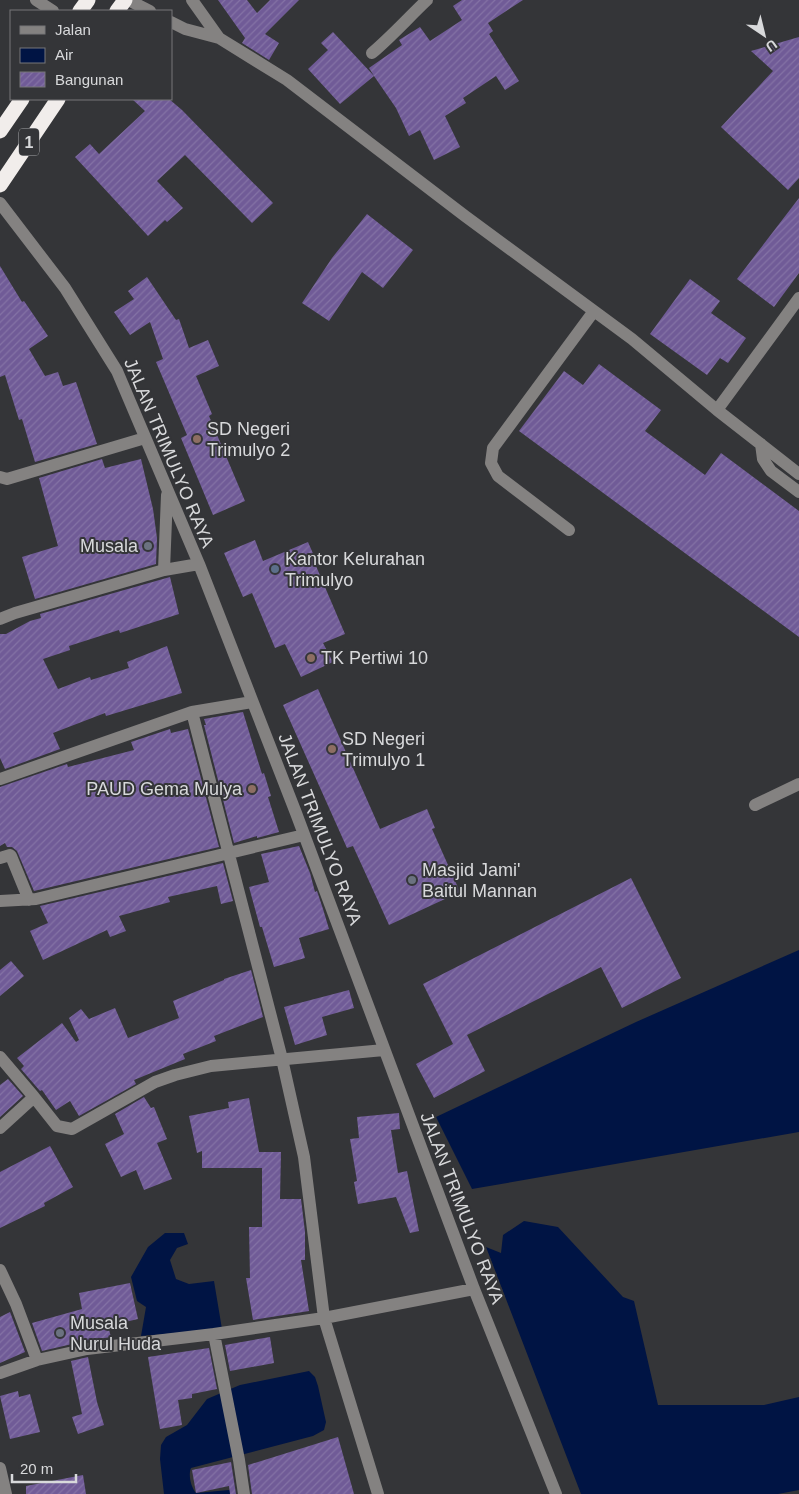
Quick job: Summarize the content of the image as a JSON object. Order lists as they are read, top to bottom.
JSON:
{
  "streets": {
    "highway": ["1"],
    "street": ["JALAN TRIMULYO RAYA"]
  },
  "places": [
    "SD Negeri Trimulyo 2",
    "Musala",
    "Kantor Kelurahan Trimulyo",
    "TK Pertiwi 10",
    "SD Negeri Trimulyo 1",
    "PAUD Gema Mulya",
    "Masjid Jami' Baitul Mannan",
    "Musala Nurul Huda"
  ],
  "legend": ["Jalan", "Air", "Bangunan"],
  "scale_bar": "20 m",
  "north": "bottom right"
}
